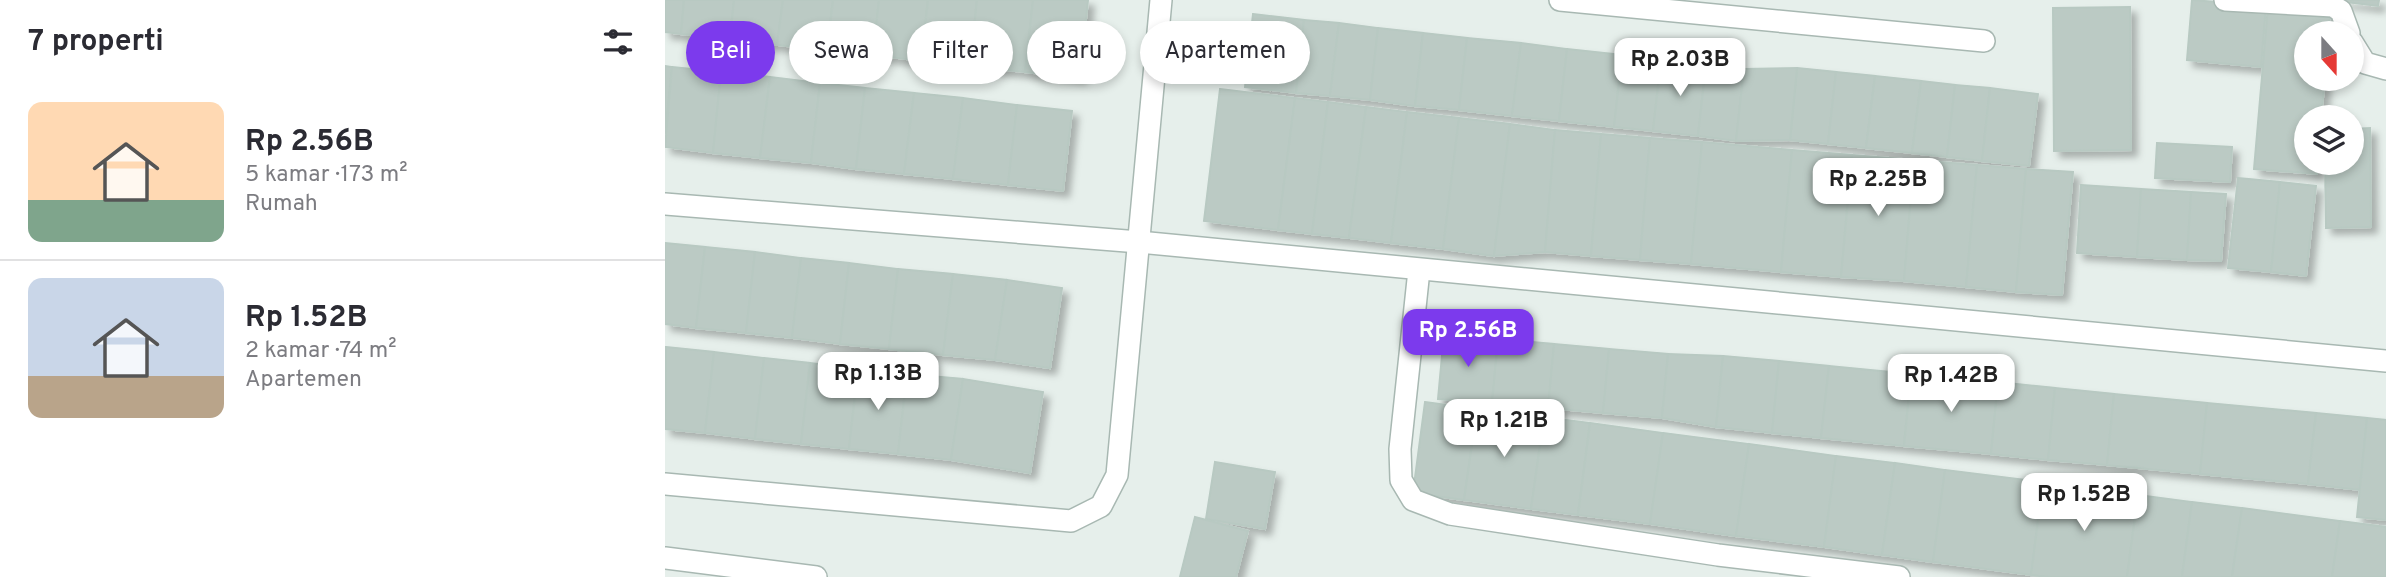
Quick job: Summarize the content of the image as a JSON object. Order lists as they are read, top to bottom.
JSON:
{
  "north": "bottom",
  "page": {
    "heading": "7 properti",
    "chip": [
      "Beli",
      "Sewa",
      "Filter",
      "Baru",
      "Apartemen"
    ],
    "price": [
      "Rp 2.03B",
      "Rp 2.25B",
      "Rp 2.56B",
      "Rp 1.13B",
      "Rp 1.42B",
      "Rp 1.21B",
      "Rp 1.52B"
    ],
    "list": [
      {
        "name": "Rp 2.56B",
        "note": "5 kamar · 173 m² · Rumah"
      },
      {
        "name": "Rp 1.52B",
        "note": "2 kamar · 74 m² · Apartemen"
      }
    ]
  }
}
